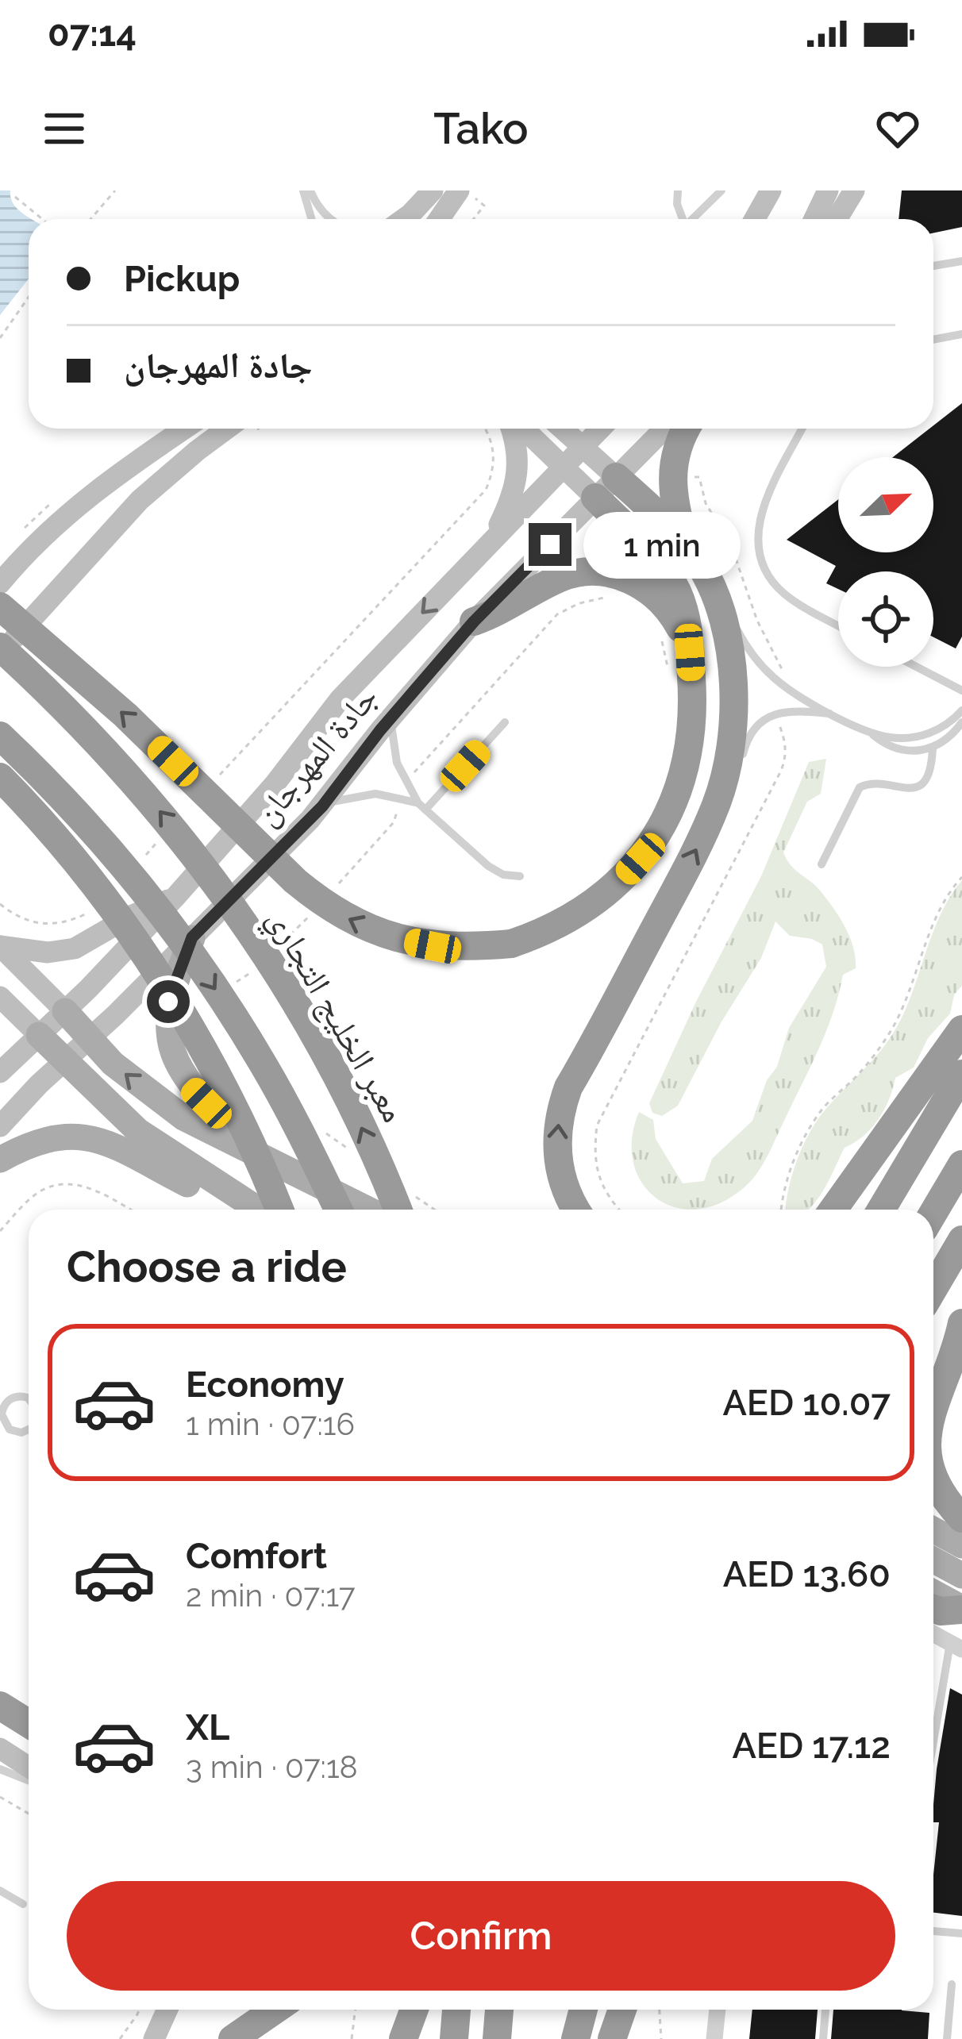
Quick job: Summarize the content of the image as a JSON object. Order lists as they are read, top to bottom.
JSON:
{
  "streets": {
    "highway": ["معبر الخليج التجاري"],
    "main road": ["جادة المهرجان"]
  },
  "north": "top right",
  "page": {
    "status": "07:14",
    "header": "Tako",
    "banner": ["Pickup", "جادة المهرجان"],
    "bubble": "1 min",
    "heading": "Choose a ride",
    "list": [
      {
        "name": "Economy",
        "note": "1 min · 07:16",
        "value": "AED 10.07"
      },
      {
        "name": "Comfort",
        "note": "2 min · 07:17",
        "value": "AED 13.60"
      },
      {
        "name": "XL",
        "note": "3 min · 07:18",
        "value": "AED 17.12"
      }
    ],
    "buttons": "Confirm"
  }
}
